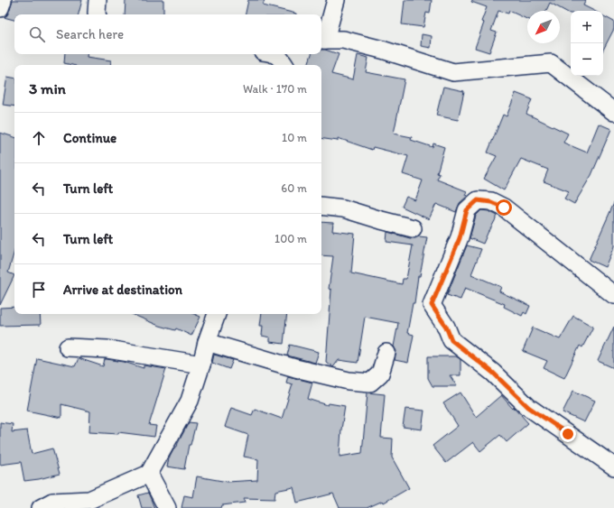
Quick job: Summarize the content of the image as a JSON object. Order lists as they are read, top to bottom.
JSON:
{
  "north": "bottom left",
  "page": {
    "map_buttons": ["+", "−"],
    "search": "Search here",
    "heading": ["3 min", "Walk · 170 m"],
    "list": [
      ["Continue", "10 m"],
      ["Turn left", "60 m"],
      ["Turn left", "100 m"],
      "Arrive at destination"
    ]
  }
}
